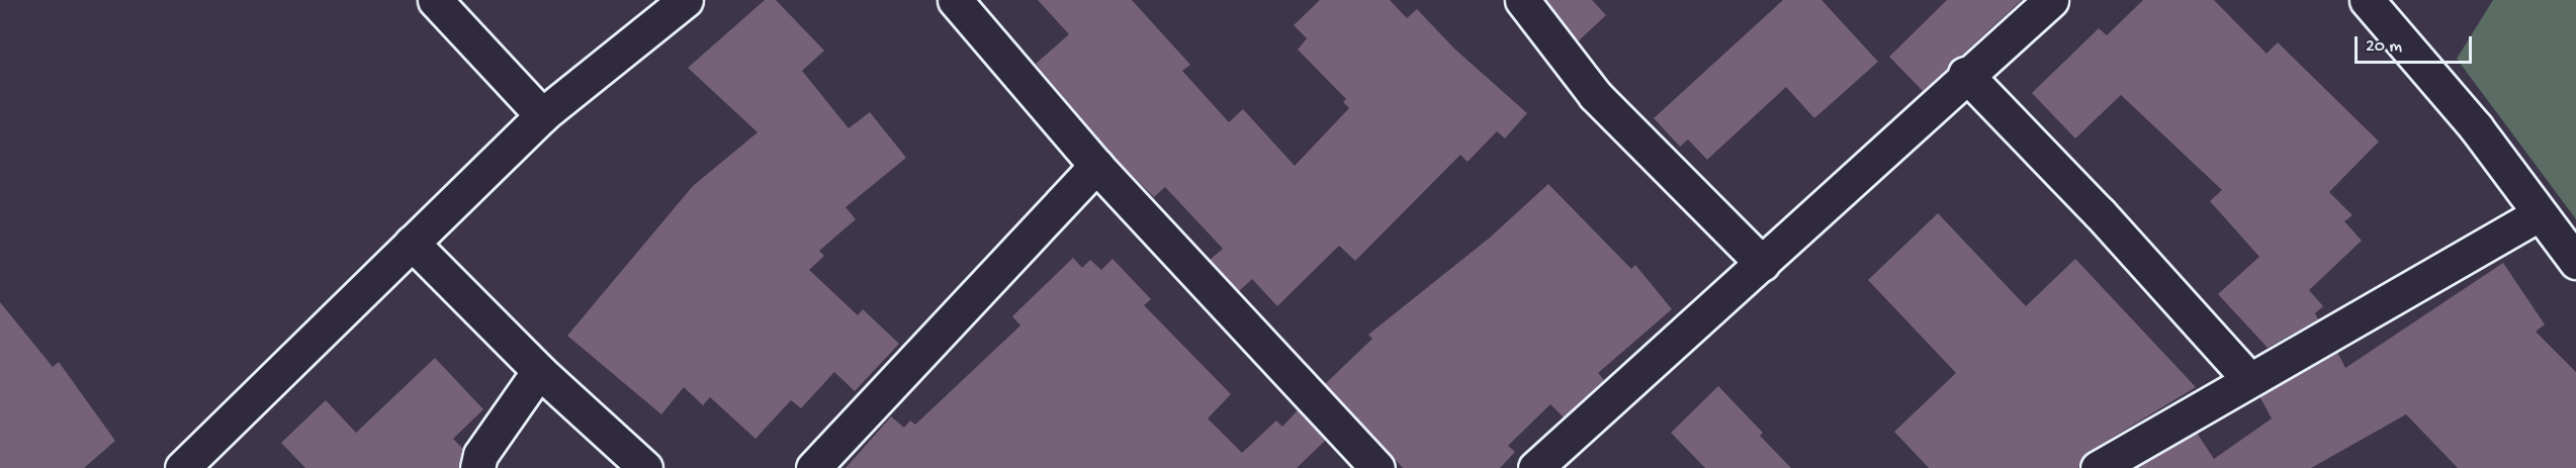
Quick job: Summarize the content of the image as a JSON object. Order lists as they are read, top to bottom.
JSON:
{
  "scale_bar": "20 m"
}
